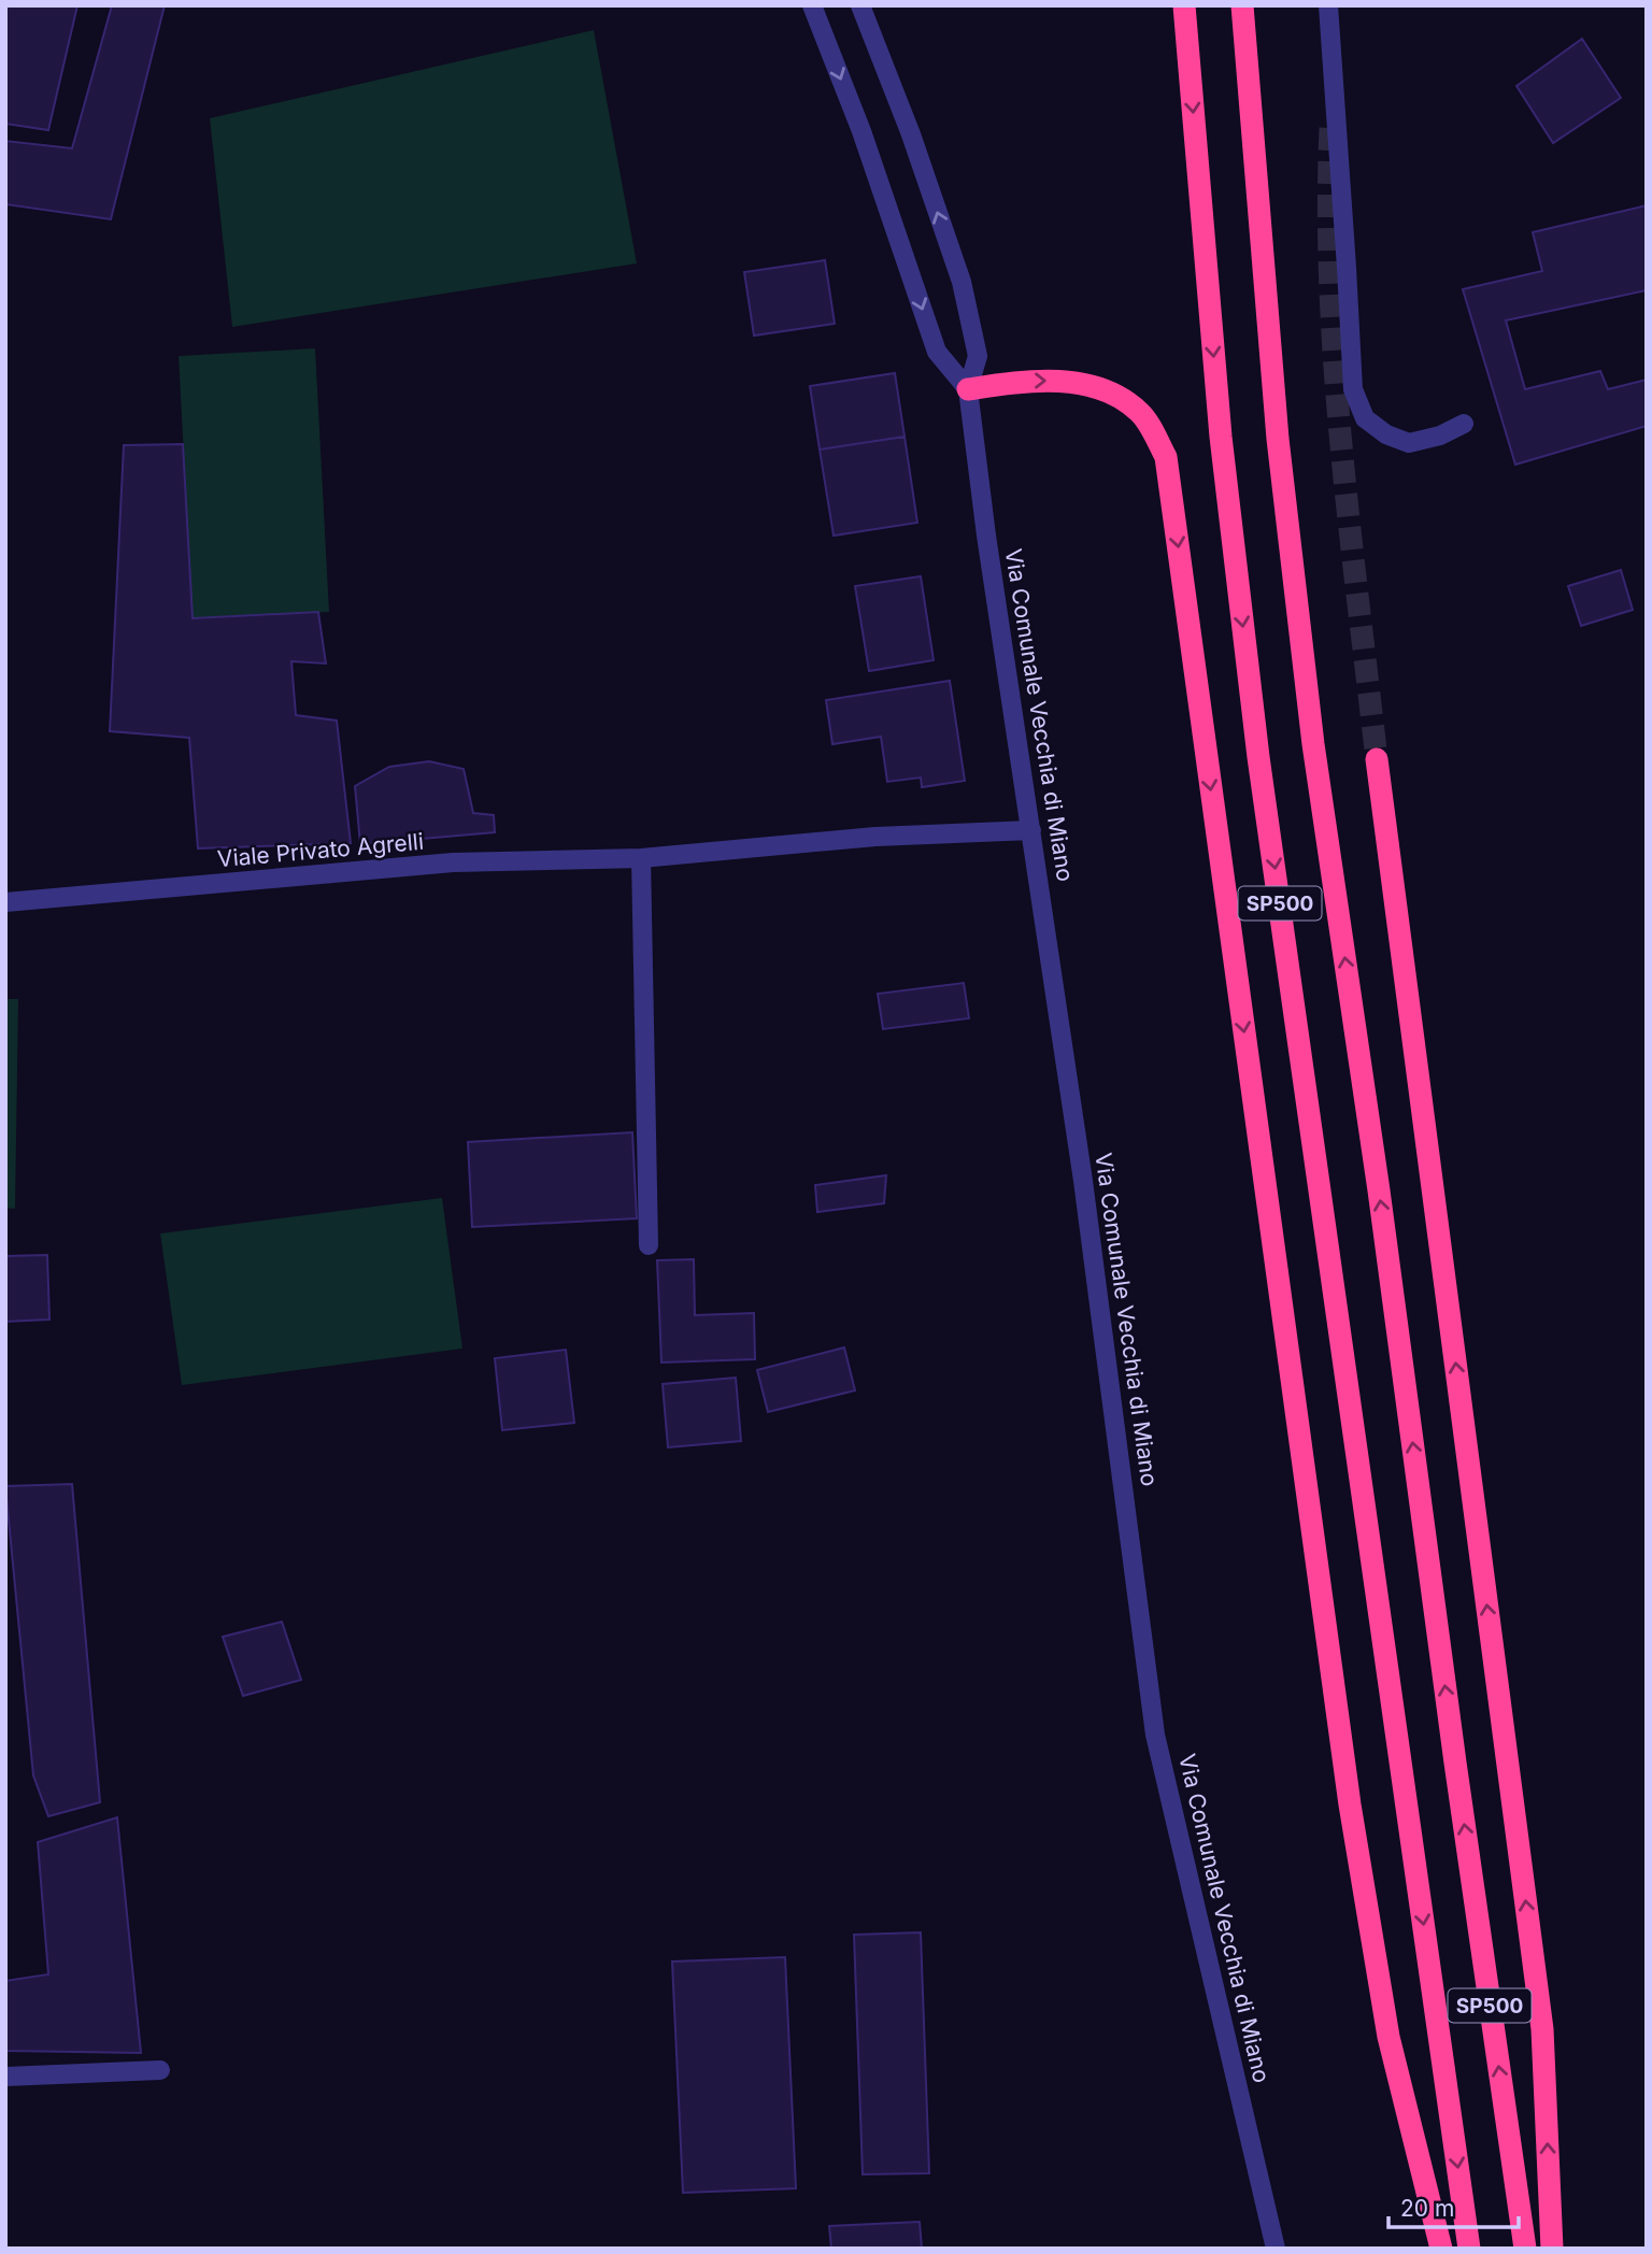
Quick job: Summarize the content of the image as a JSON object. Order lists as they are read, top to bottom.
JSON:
{
  "streets": {
    "highway": ["SP500"],
    "street": ["Via Comunale Vecchia di Miano", "Viale Privato Agrelli"]
  },
  "crossings": [
    ["Via Comunale Vecchia di Miano", "Viale Privato Agrelli"]
  ],
  "scale_bar": "20 m"
}
